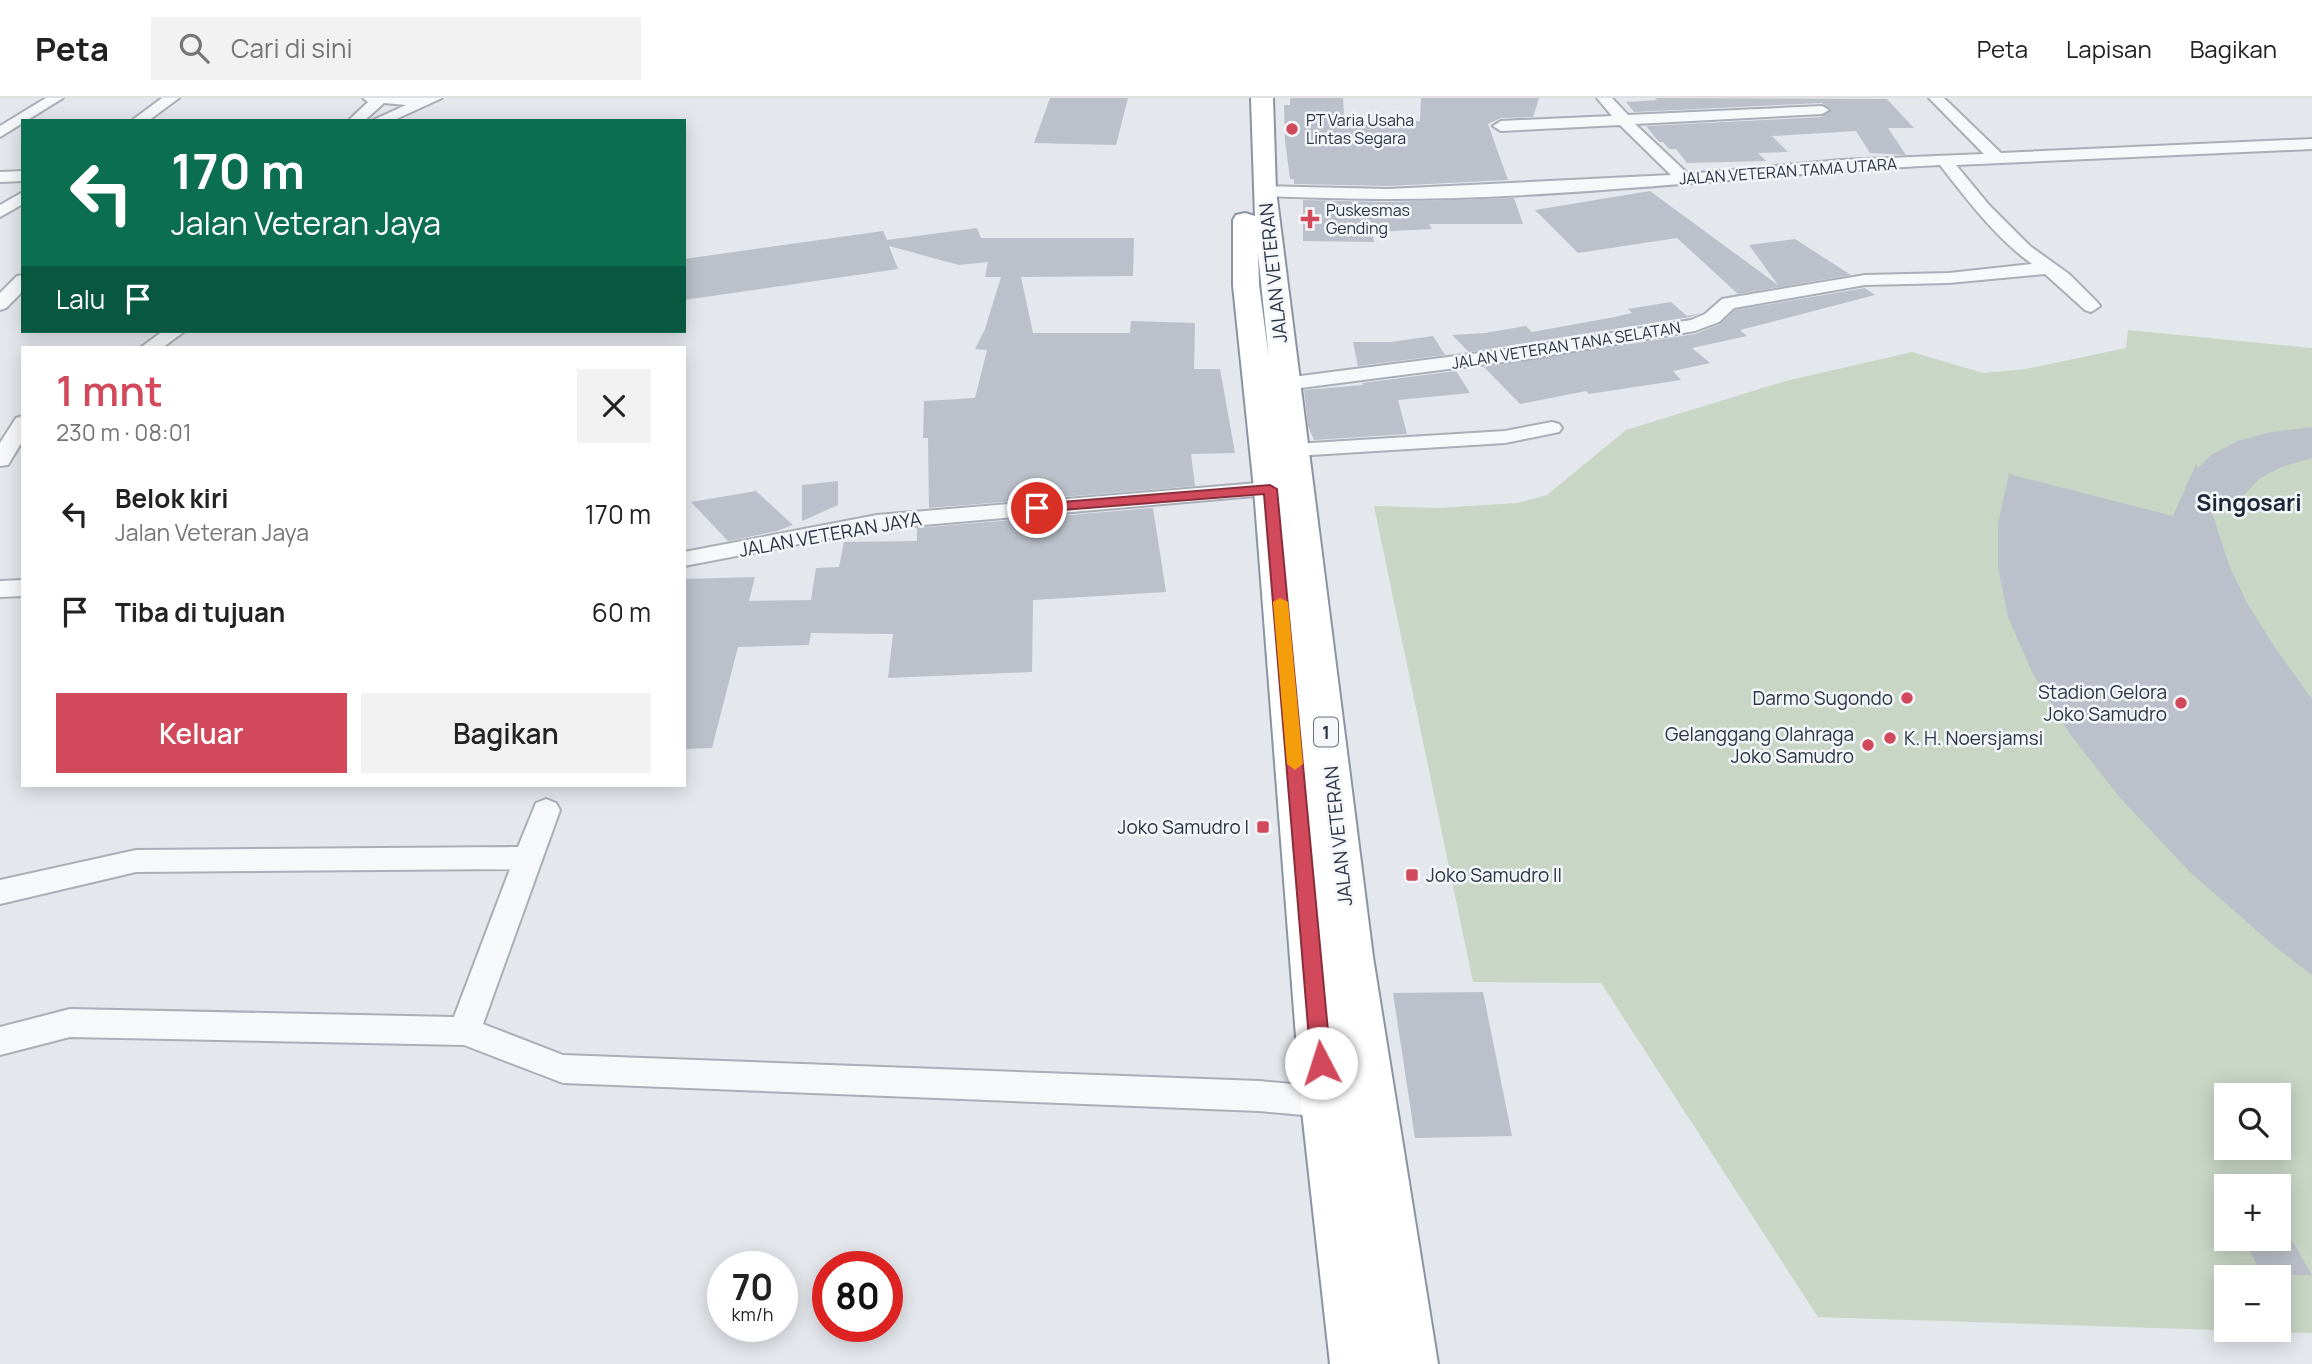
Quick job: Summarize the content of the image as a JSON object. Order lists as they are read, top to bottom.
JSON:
{
  "streets": {
    "highway": ["JALAN VETERAN", "1"],
    "street": ["JALAN VETERAN TAMA UTARA", "JALAN VETERAN TANA SELATAN", "JALAN VETERAN JAYA"]
  },
  "crossings": [
    ["JALAN VETERAN TAMA UTARA", "JALAN VETERAN"],
    ["JALAN VETERAN", "JALAN VETERAN TANA SELATAN"],
    ["JALAN VETERAN", "JALAN VETERAN JAYA"]
  ],
  "districts": ["Singosari"],
  "places": {
    "other": [
      "PT Varia Usaha Lintas Segara",
      "Darmo Sugondo",
      "Stadion Gelora Joko Samudro",
      "K. H. Noersjamsi",
      "Gelanggang Olahraga Joko Samudro"
    ],
    "health": ["Puskesmas Gending"],
    "transit": ["Joko Samudro I", "Joko Samudro II"]
  },
  "page": {
    "header": "Peta",
    "search": "Cari di sini",
    "nav": ["Peta", "Lapisan", "Bagikan"],
    "turn": ["170 m", "Jalan Veteran Jaya"],
    "then": "Lalu",
    "heading": ["1 mnt", "230 m · 08:01"],
    "list": [
      {
        "name": "Belok kiri",
        "note": "Jalan Veteran Jaya",
        "value": "170 m"
      },
      {
        "name": "Tiba di tujuan",
        "value": "60 m"
      }
    ],
    "buttons": ["Keluar", "Bagikan"],
    "map_buttons": ["+", "−"],
    "speed": "70 km/h",
    "limit": "80"
  }
}
